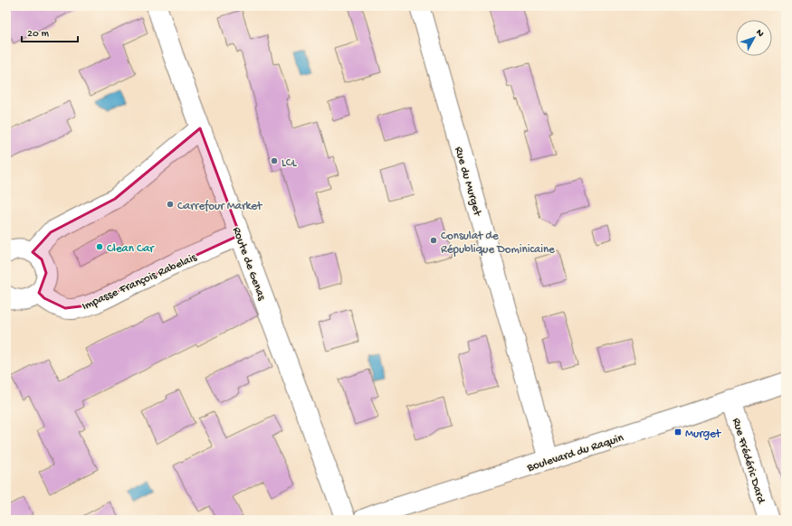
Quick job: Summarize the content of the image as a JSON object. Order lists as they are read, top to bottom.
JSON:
{
  "streets": {
    "street": [
      "Rue du Murget",
      "Route de Genas",
      "Impasse François Rabelais",
      "Boulevard du Raquin",
      "Rue Frédéric Dard"
    ]
  },
  "crossings": [
    ["Rue du Murget", "Boulevard du Raquin"],
    ["Route de Genas", "Impasse François Rabelais"],
    ["Boulevard du Raquin", "Rue Frédéric Dard"]
  ],
  "places": {
    "other": [
      "LCL",
      "Carrefour Market",
      "Consulat de République Dominicaine",
      "Clean Car"
    ],
    "transit": ["Murget"]
  },
  "scale_bar": "20 m",
  "north": "top right"
}
